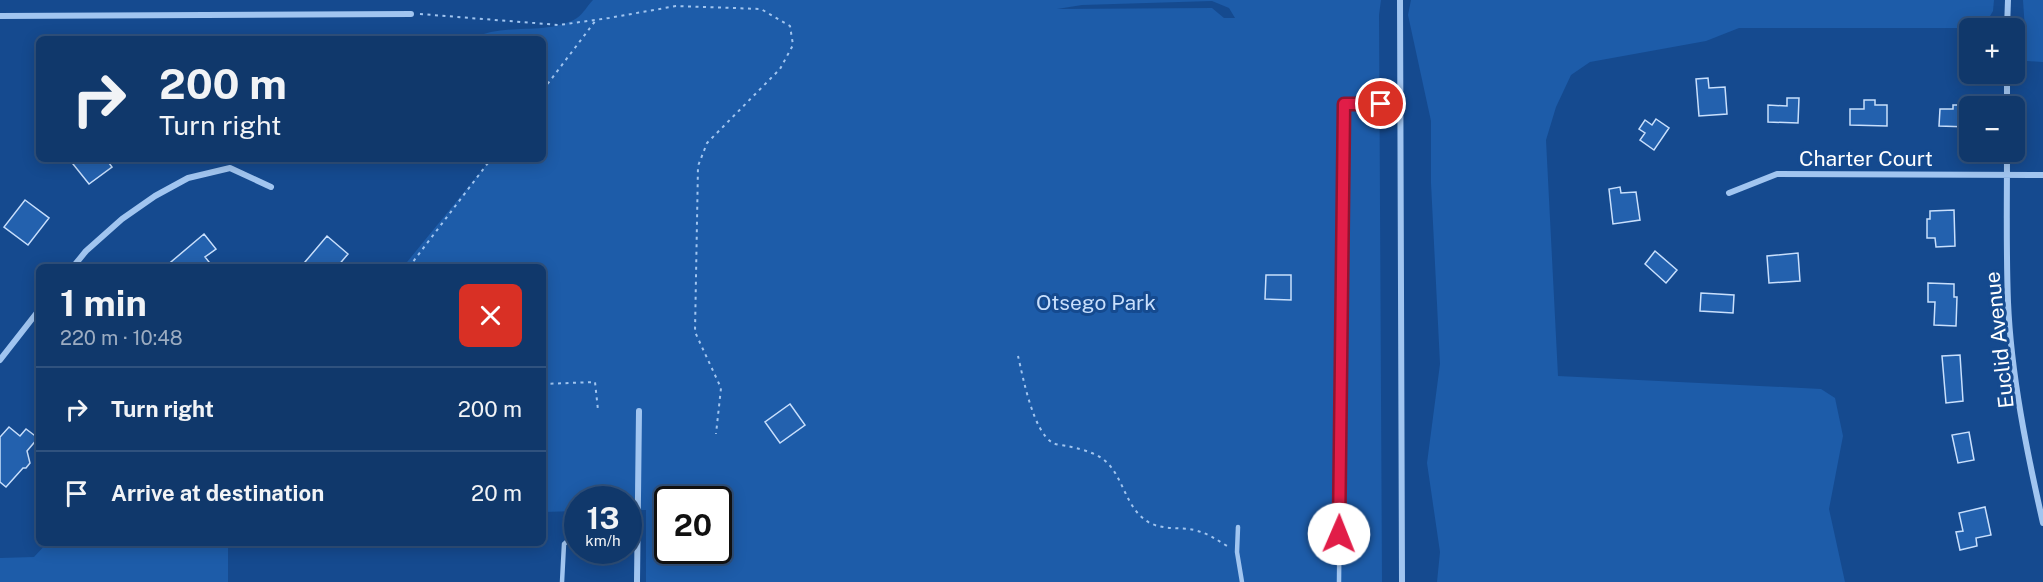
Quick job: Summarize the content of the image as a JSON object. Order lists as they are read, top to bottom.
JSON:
{
  "streets": {
    "street": ["Charter Court", "Euclid Avenue"]
  },
  "crossings": [
    ["Charter Court", "Euclid Avenue"]
  ],
  "parks": ["Otsego Park"],
  "page": {
    "map_buttons": ["+", "−"],
    "turn": ["200 m", "Turn right"],
    "heading": ["1 min", "220 m · 10:48"],
    "list": [
      {
        "name": "Turn right",
        "value": "200 m"
      },
      {
        "name": "Arrive at destination",
        "value": "20 m"
      }
    ],
    "speed": "13 km/h",
    "limit": "20"
  }
}
